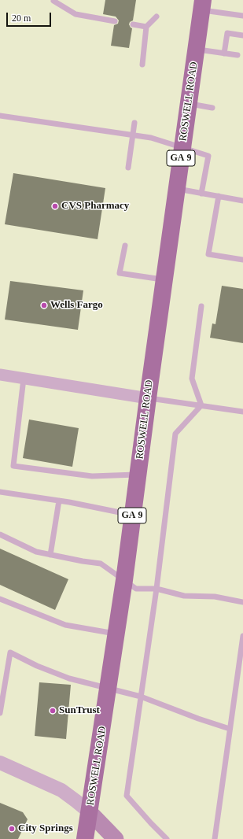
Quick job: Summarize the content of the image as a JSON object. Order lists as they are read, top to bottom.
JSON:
{
  "streets": {
    "main road": ["ROSWELL ROAD", "GA 9"]
  },
  "places": [
    "CVS Pharmacy",
    "Wells Fargo",
    "SunTrust",
    "City Springs"
  ],
  "scale_bar": "20 m"
}
